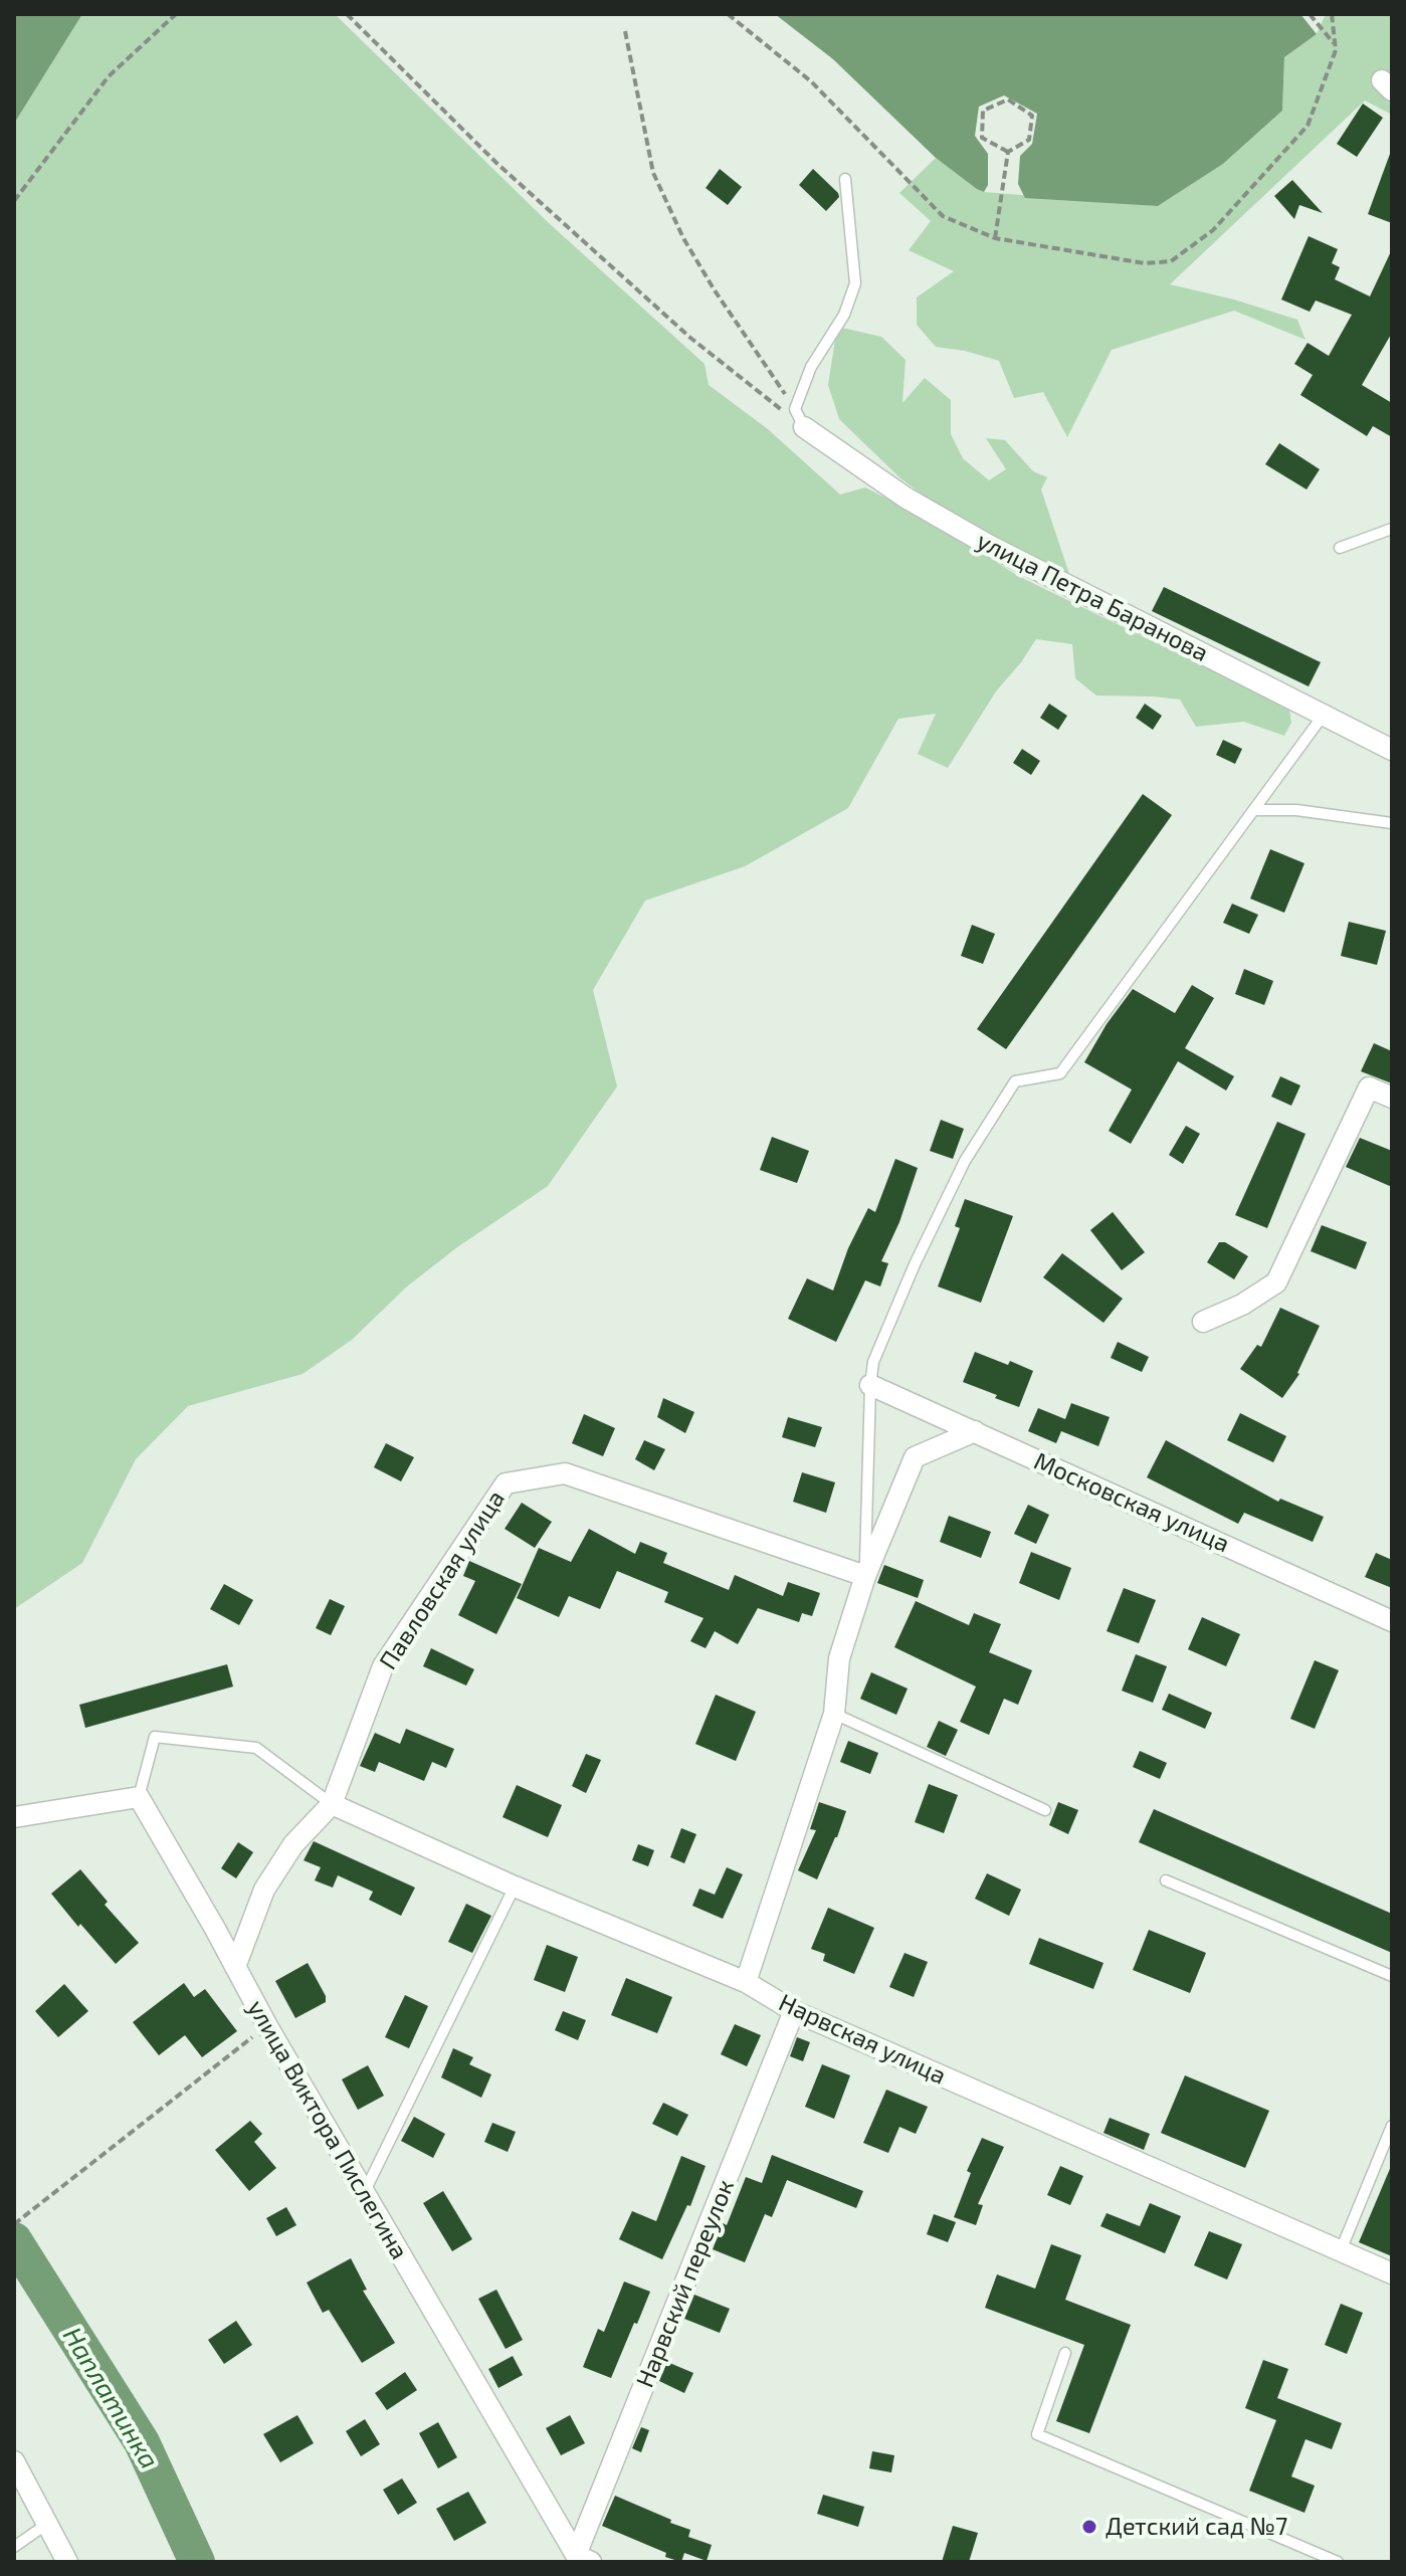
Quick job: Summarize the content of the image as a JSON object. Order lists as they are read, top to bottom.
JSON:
{
  "streets": {
    "street": [
      "улица Петра Баранова",
      "Московская улица",
      "Павловская улица",
      "Нарвская улица",
      "улица Виктора Пислегина",
      "Нарвский переулок"
    ]
  },
  "crossings": [
    ["Павловская улица", "Нарвская улица"],
    ["Павловская улица", "улица Виктора Пислегина"],
    ["Нарвская улица", "Нарвский переулок"],
    ["улица Виктора Пислегина", "Нарвский переулок"]
  ],
  "water": ["Наплатинка"],
  "places": ["Детский сад №7"]
}
